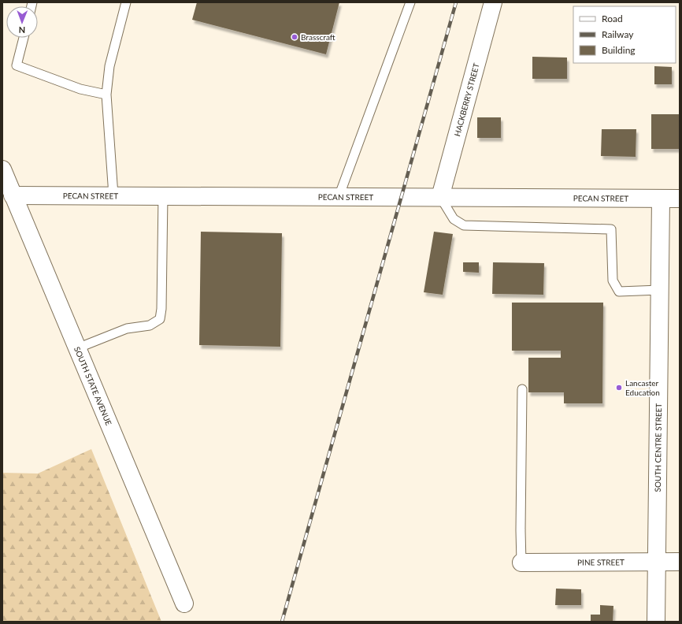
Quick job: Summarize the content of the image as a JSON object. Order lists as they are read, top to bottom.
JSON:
{
  "streets": {
    "street": [
      "HACKBERRY STREET",
      "PECAN STREET",
      "SOUTH STATE AVENUE",
      "SOUTH CENTRE STREET",
      "PINE STREET"
    ]
  },
  "crossings": [
    ["HACKBERRY STREET", "PECAN STREET"],
    ["PECAN STREET", "SOUTH STATE AVENUE"],
    ["PECAN STREET", "SOUTH CENTRE STREET"],
    ["SOUTH CENTRE STREET", "PINE STREET"]
  ],
  "places": ["Brasscraft", "Lancaster Education"],
  "legend": ["Road", "Railway", "Building"],
  "north": "bottom"
}
